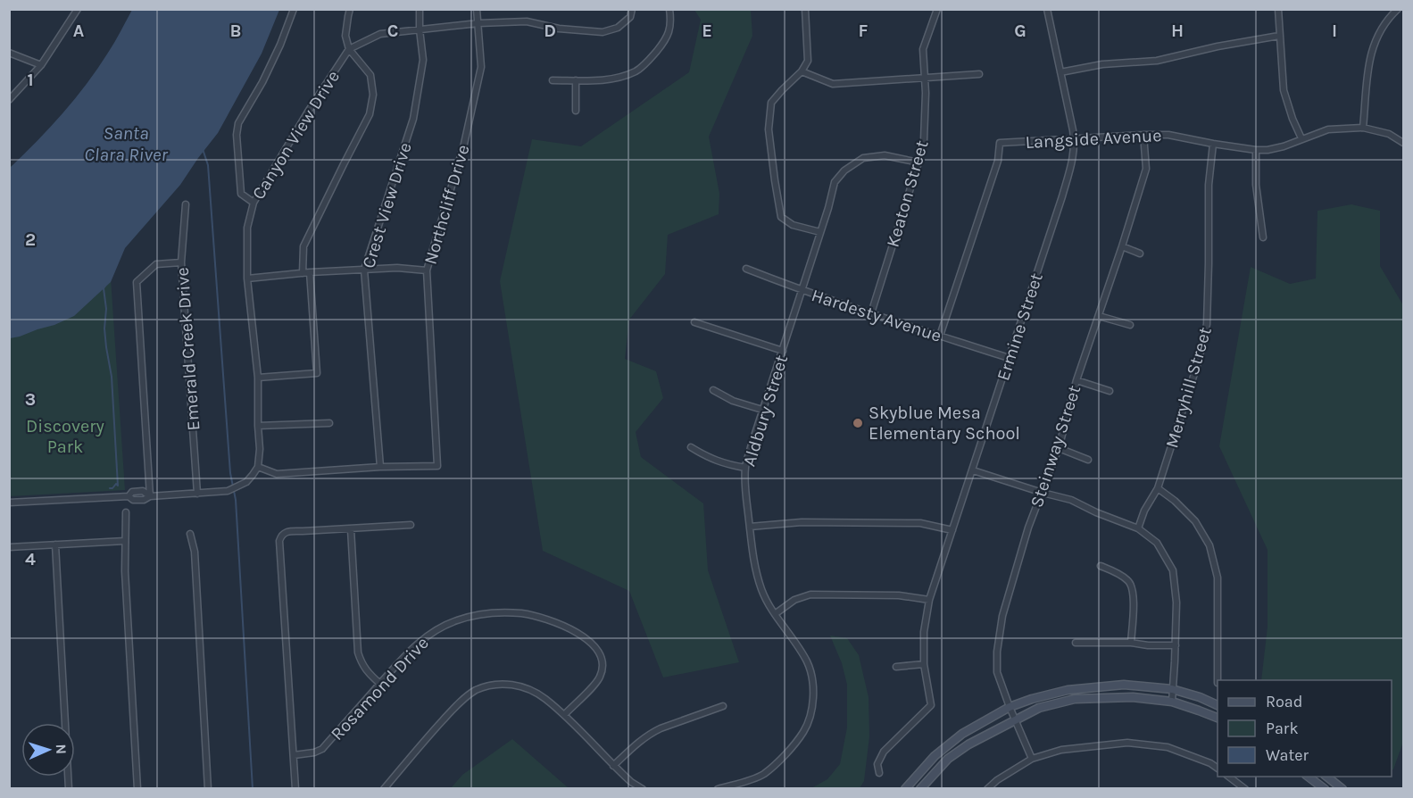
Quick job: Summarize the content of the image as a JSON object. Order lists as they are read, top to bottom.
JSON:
{
  "streets": {
    "street": [
      "Canyon View Drive",
      "Langside Avenue",
      "Keaton Street",
      "Northcliff Drive",
      "Crest View Drive",
      "Hardesty Avenue",
      "Ermine Street",
      "Emerald Creek Drive",
      "Merryhill Street",
      "Aldbury Street",
      "Steinway Street",
      "Rosamond Drive"
    ]
  },
  "crossings": [
    ["Langside Avenue", "Hardesty Avenue"],
    ["Langside Avenue", "Ermine Street"],
    ["Langside Avenue", "Merryhill Street"],
    ["Langside Avenue", "Steinway Street"],
    ["Keaton Street", "Hardesty Avenue"],
    ["Keaton Street", "Aldbury Street"],
    ["Northcliff Drive", "Crest View Drive"],
    ["Hardesty Avenue", "Ermine Street"],
    ["Hardesty Avenue", "Aldbury Street"]
  ],
  "water": ["Santa Clara River"],
  "parks": ["Discovery Park"],
  "places": ["Skyblue Mesa Elementary School"],
  "legend": ["Road", "Park", "Water"],
  "north": "right",
  "grid": {
    "columns": [
      "A",
      "B",
      "C",
      "D",
      "E",
      "F",
      "G",
      "H",
      "I"
    ],
    "rows": [
      "1",
      "2",
      "3",
      "4"
    ]
  }
}
